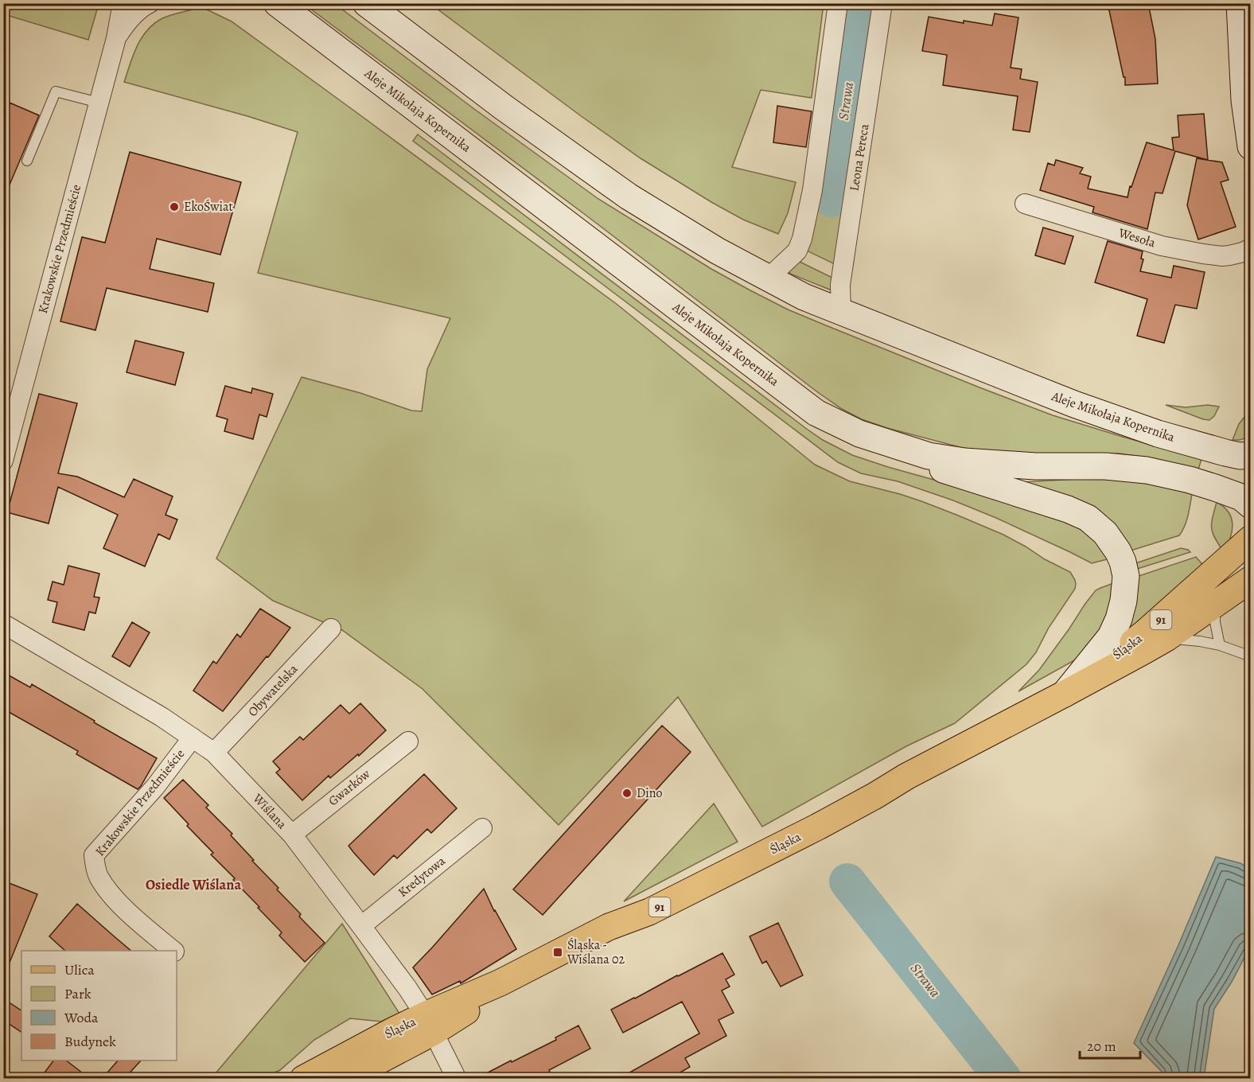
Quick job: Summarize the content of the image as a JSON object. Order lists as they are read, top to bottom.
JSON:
{
  "streets": {
    "main road": ["Aleje Mikołaja Kopernika", "91", "Śląska"],
    "street": [
      "Leona Pereca",
      "Wesoła",
      "Krakowskie Przedmieście",
      "Obywatelska",
      "Gwarków",
      "Wiślana",
      "Kredytowa"
    ]
  },
  "crossings": [
    ["Aleje Mikołaja Kopernika", "Leona Pereca"],
    ["Krakowskie Przedmieście", "Wiślana"],
    ["Śląska", "Wiślana"],
    ["Obywatelska", "Wiślana"],
    ["Gwarków", "Wiślana"],
    ["Wiślana", "Kredytowa"]
  ],
  "districts": ["Osiedle Wiślana"],
  "water": ["Strawa"],
  "places": {
    "other": ["EkoŚwiat", "Dino"],
    "transit": ["Śląska - Wiślana 02"]
  },
  "legend": [
    "Ulica",
    "Park",
    "Woda",
    "Budynek"
  ],
  "scale_bar": "20 m"
}
